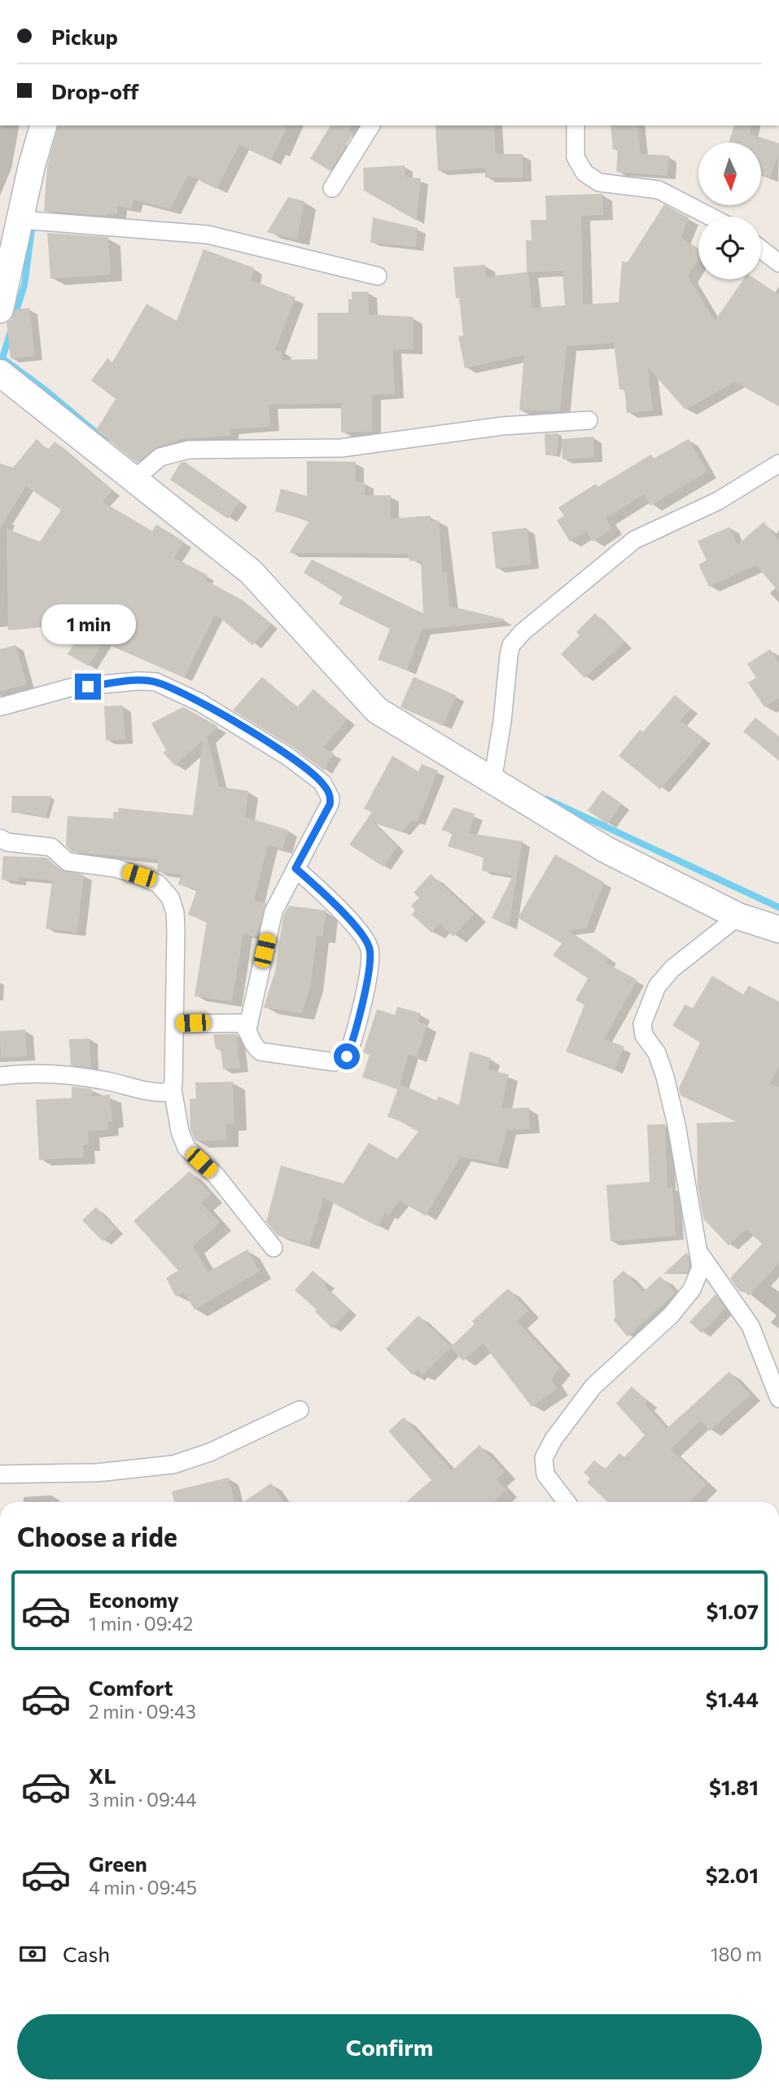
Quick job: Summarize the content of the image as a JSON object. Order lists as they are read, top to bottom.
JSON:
{
  "north": "bottom",
  "page": {
    "banner": ["Pickup", "Drop-off"],
    "bubble": "1 min",
    "heading": "Choose a ride",
    "list": [
      {
        "name": "Economy",
        "note": "1 min · 09:42",
        "value": "$1.07"
      },
      {
        "name": "Comfort",
        "note": "2 min · 09:43",
        "value": "$1.44"
      },
      {
        "name": "XL",
        "note": "3 min · 09:44",
        "value": "$1.81"
      },
      {
        "name": "Green",
        "note": "4 min · 09:45",
        "value": "$2.01"
      }
    ],
    "pay": ["Cash", "180 m"],
    "buttons": "Confirm"
  }
}
